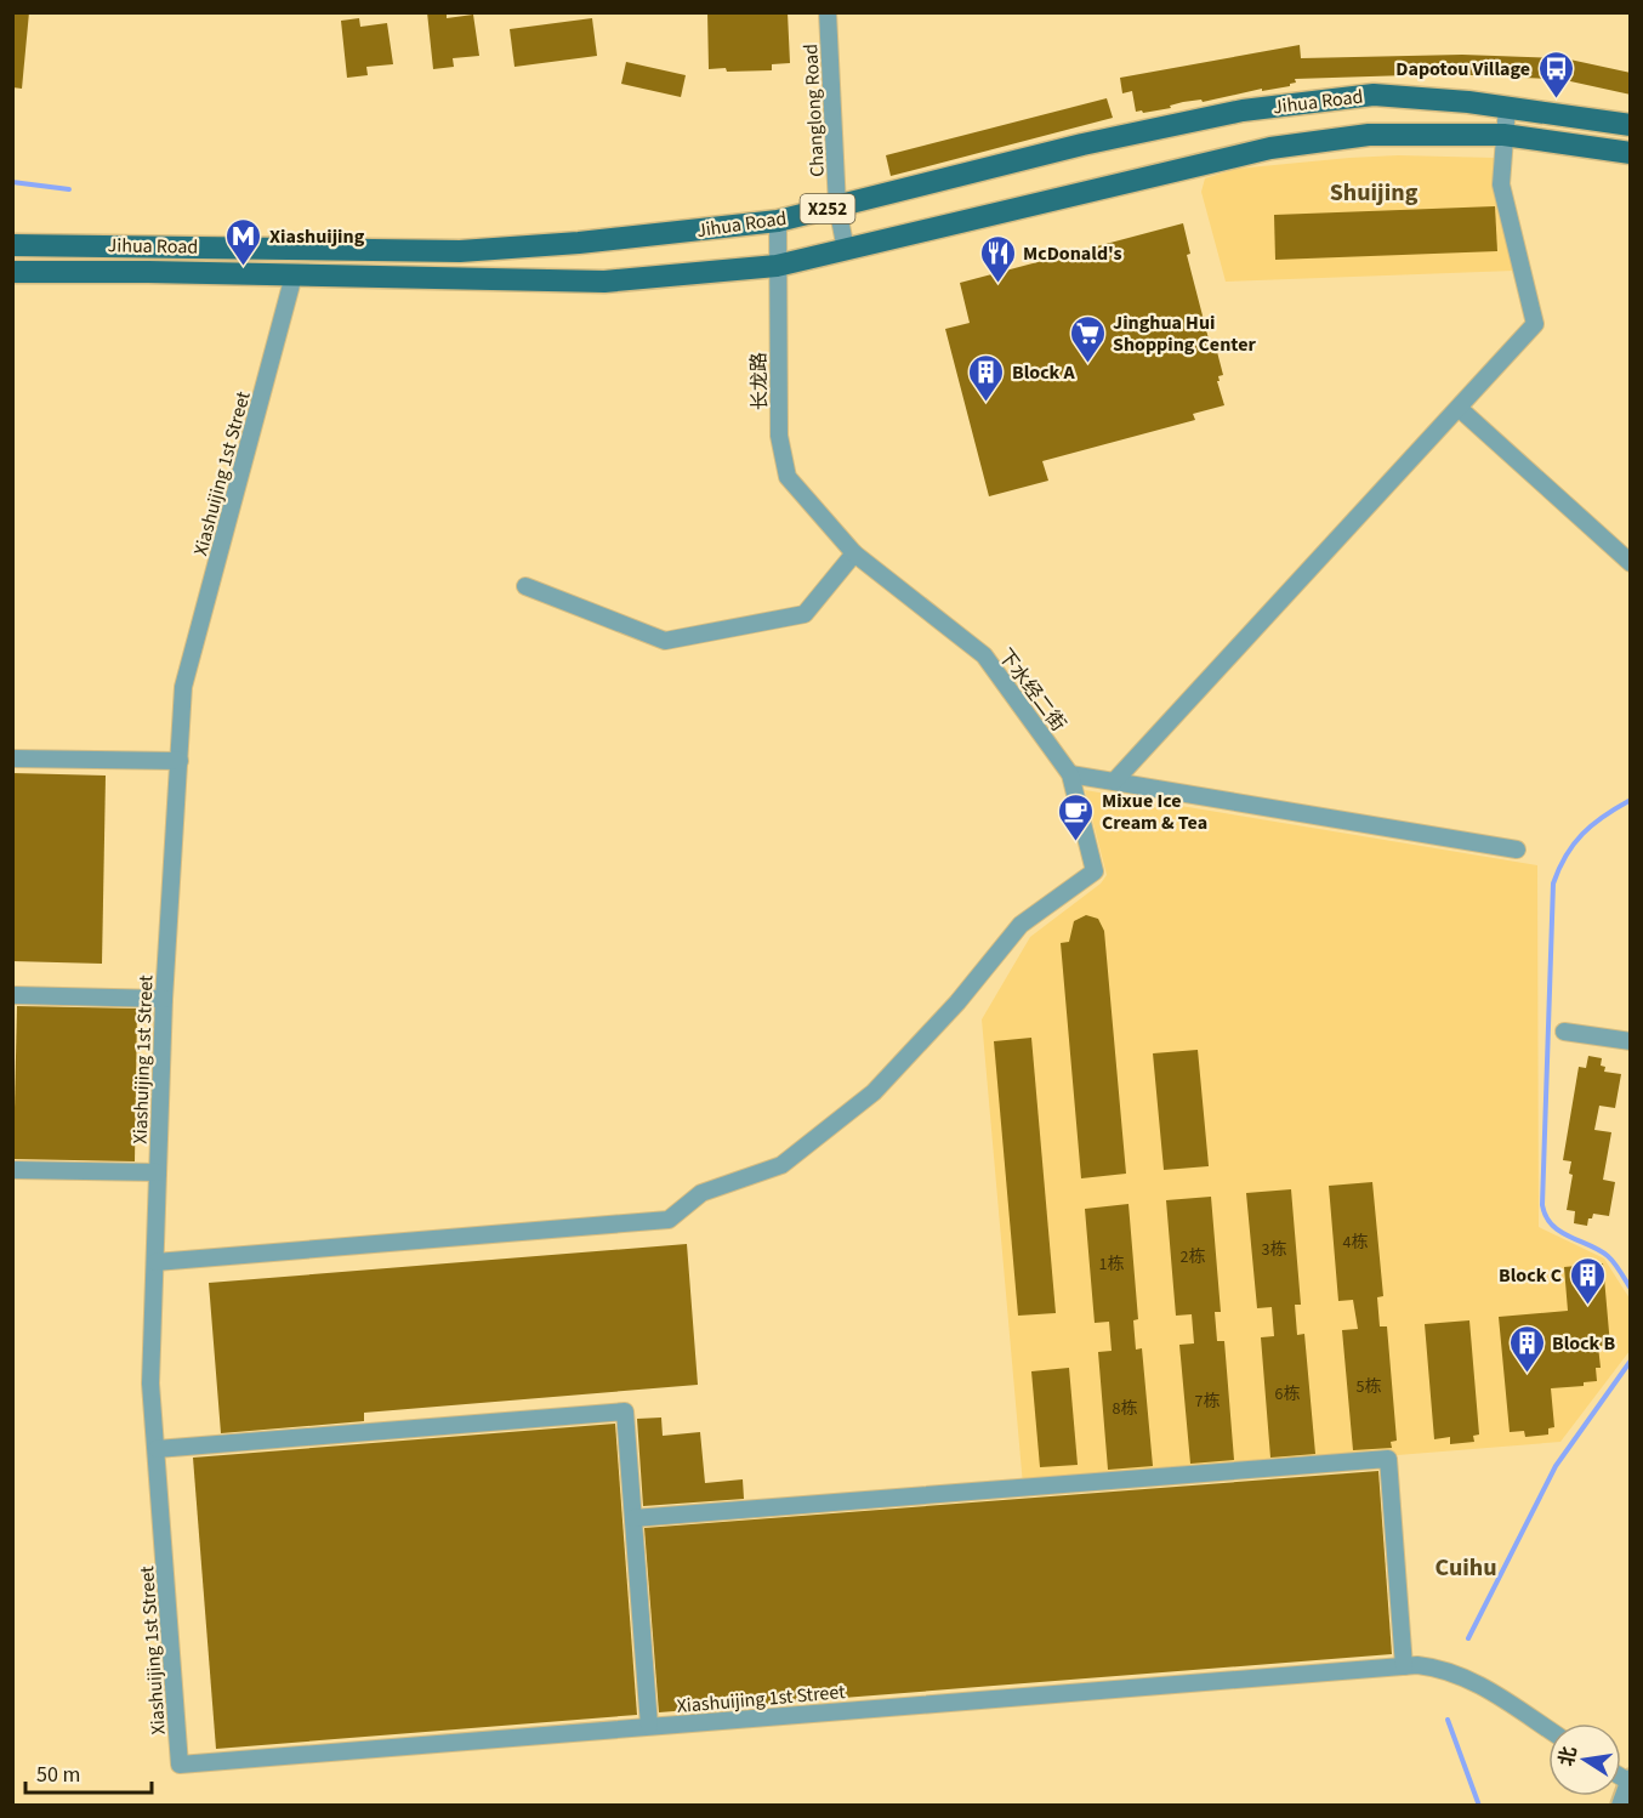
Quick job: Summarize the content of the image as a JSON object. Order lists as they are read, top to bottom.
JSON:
{
  "streets": {
    "main road": ["Jihua Road", "X252"],
    "street": [
      "Changlong Road",
      "长龙路",
      "Xiashuijing 1st Street",
      "下水经二街"
    ]
  },
  "crossings": [
    ["Jihua Road", "Changlong Road"],
    ["Jihua Road", "长龙路"],
    ["Jihua Road", "Xiashuijing 1st Street"],
    ["长龙路", "下水经二街"],
    ["Xiashuijing 1st Street", "下水经二街"]
  ],
  "districts": ["Shuijing", "Cuihu"],
  "places": {
    "bus stop": ["Dapotou Village"],
    "metro station": ["Xiashuijing"],
    "restaurant": ["McDonald's"],
    "supermarket": ["Jinghua Hui Shopping Center"],
    "building": ["Block A", "Block C", "Block B"],
    "cafe": ["Mixue Ice Cream & Tea"]
  },
  "house_numbers": [
    "4栋",
    "3栋",
    "2栋",
    "1栋",
    "5栋",
    "6栋",
    "7栋",
    "8栋"
  ],
  "scale_bar": "50 m",
  "north": "left"
}
